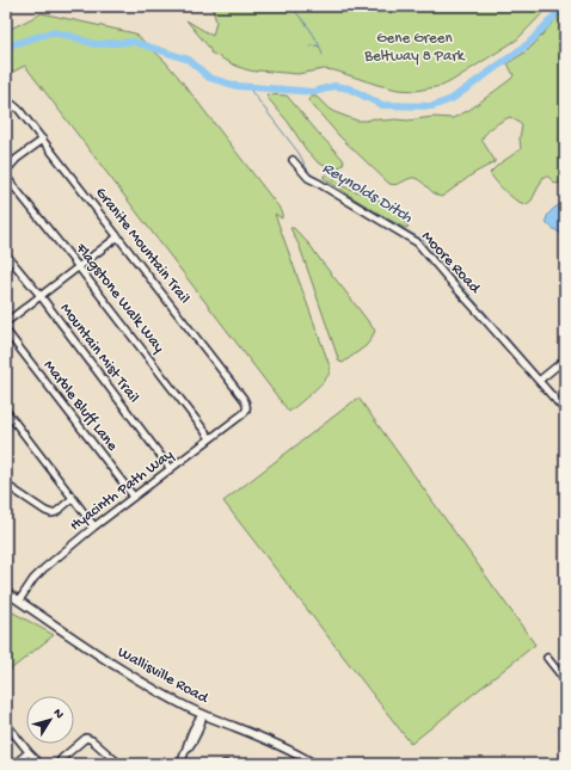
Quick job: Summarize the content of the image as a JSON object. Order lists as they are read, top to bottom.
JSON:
{
  "streets": {
    "main road": ["Wallisville Road"],
    "street": [
      "Granite Mountain Trail",
      "Moore Road",
      "Flagstone Walk Way",
      "Mountain Mist Trail",
      "Marble Bluff Lane",
      "Hyacinth Path Way"
    ]
  },
  "crossings": [
    ["Granite Mountain Trail", "Hyacinth Path Way"],
    ["Flagstone Walk Way", "Hyacinth Path Way"],
    ["Mountain Mist Trail", "Hyacinth Path Way"],
    ["Marble Bluff Lane", "Hyacinth Path Way"],
    ["Hyacinth Path Way", "Wallisville Road"]
  ],
  "water": ["Reynolds Ditch"],
  "parks": ["Gene Green Beltway 8 Park"],
  "north": "top right"
}
